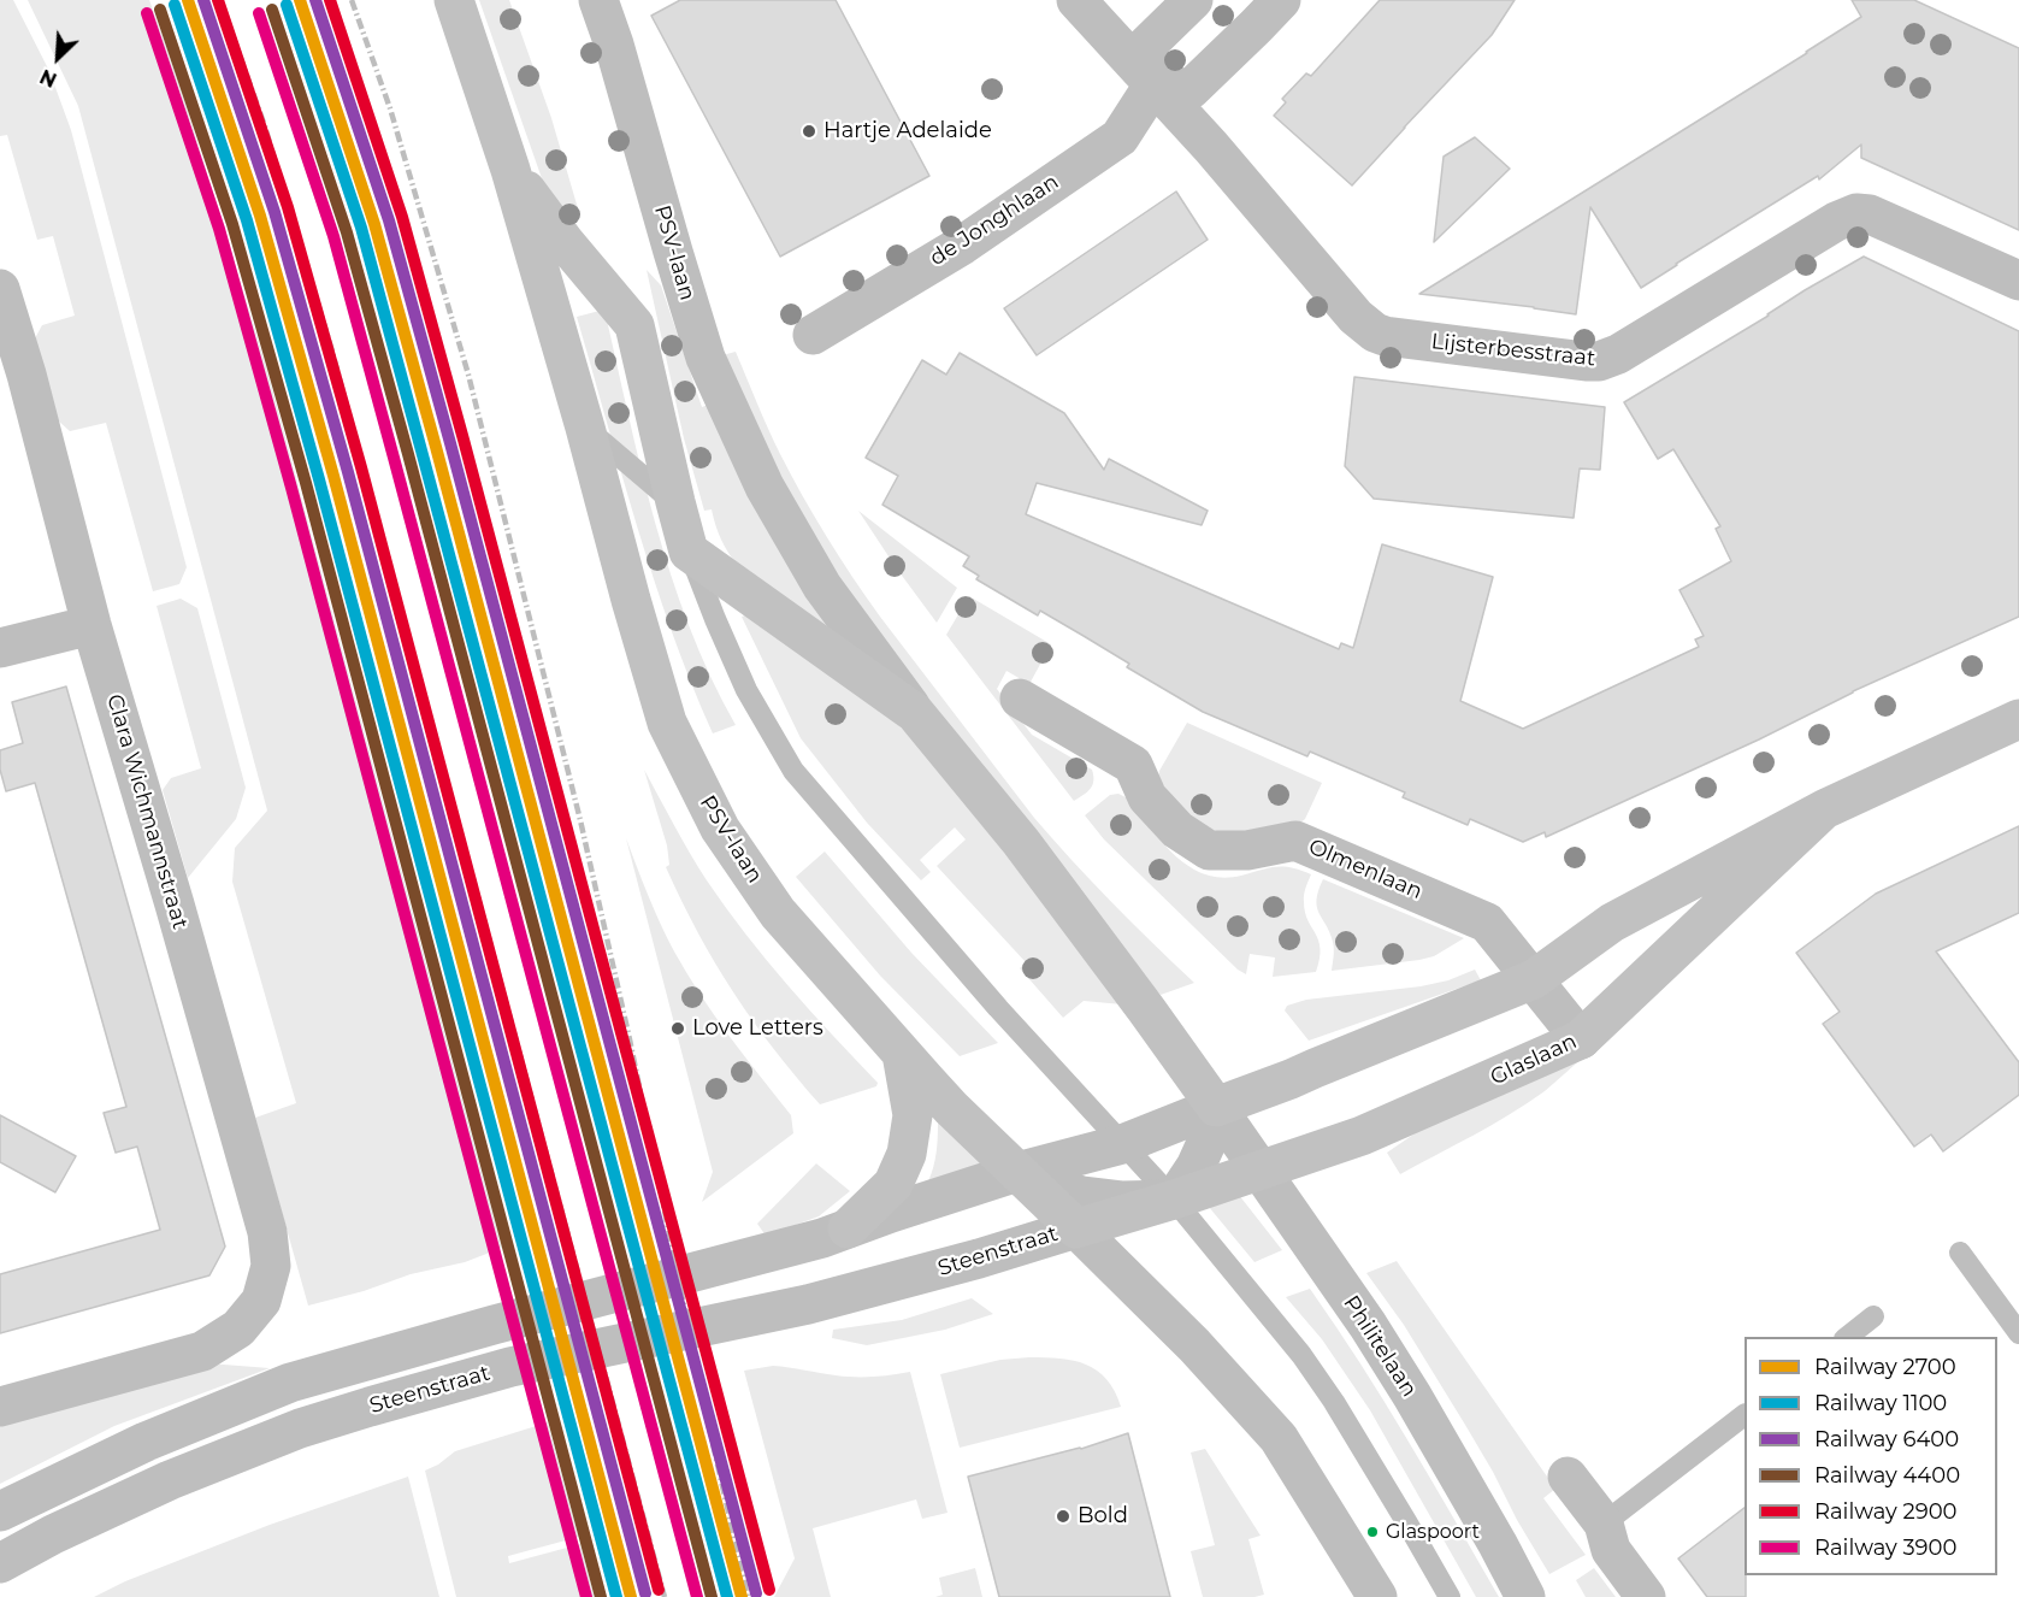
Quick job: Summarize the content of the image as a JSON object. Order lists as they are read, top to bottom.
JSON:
{
  "streets": {
    "main road": ["PSV-laan", "Glaslaan", "Steenstraat"],
    "street": [
      "de Jonghlaan",
      "Lijsterbesstraat",
      "Clara Wichmannstraat",
      "Olmenlaan",
      "Philitelaan"
    ]
  },
  "crossings": [
    ["de Jonghlaan", "Lijsterbesstraat"],
    ["PSV-laan", "Glaslaan"],
    ["PSV-laan", "Steenstraat"],
    ["PSV-laan", "Philitelaan"],
    ["Olmenlaan", "Glaslaan"],
    ["Glaslaan", "Steenstraat"],
    ["Glaslaan", "Philitelaan"]
  ],
  "places": [
    "Hartje Adelaide",
    "Love Letters",
    "Bold",
    "Glaspoort"
  ],
  "lines": [
    "rail line 2700",
    "rail line 6400",
    "rail line 2900",
    "rail line 1100",
    "rail line 4400",
    "rail line 3900"
  ],
  "legend": [
    "Railway 2700",
    "Railway 1100",
    "Railway 6400",
    "Railway 4400",
    "Railway 2900",
    "Railway 3900"
  ],
  "north": "bottom left"
}
